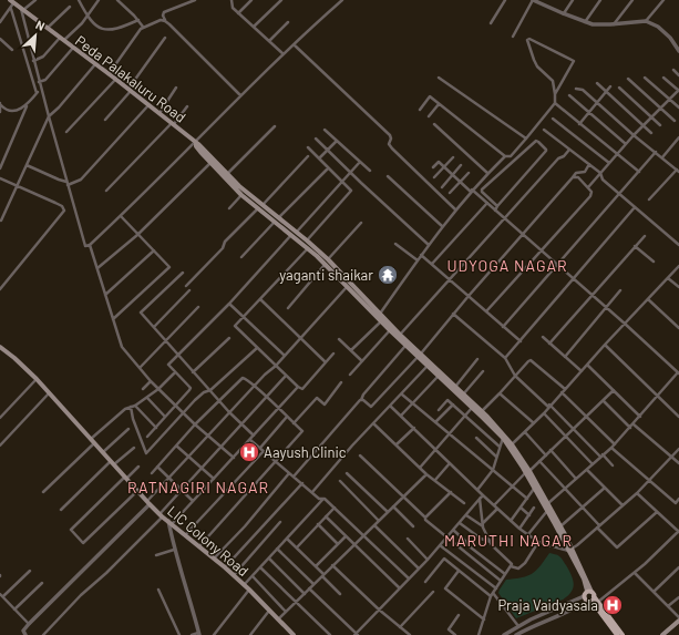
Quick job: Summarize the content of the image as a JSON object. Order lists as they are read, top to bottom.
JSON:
{
  "streets": {
    "main road": ["Peda Palakaluru Road", "LIC Colony Road"]
  },
  "districts": ["UDYOGA NAGAR", "RATNAGIRI NAGAR", "MARUTHI NAGAR"],
  "places": {
    "temple": ["yaganti shaikar"],
    "hospital": ["Aayush Clinic", "Praja Vaidyasala"]
  },
  "north": "top right"
}
